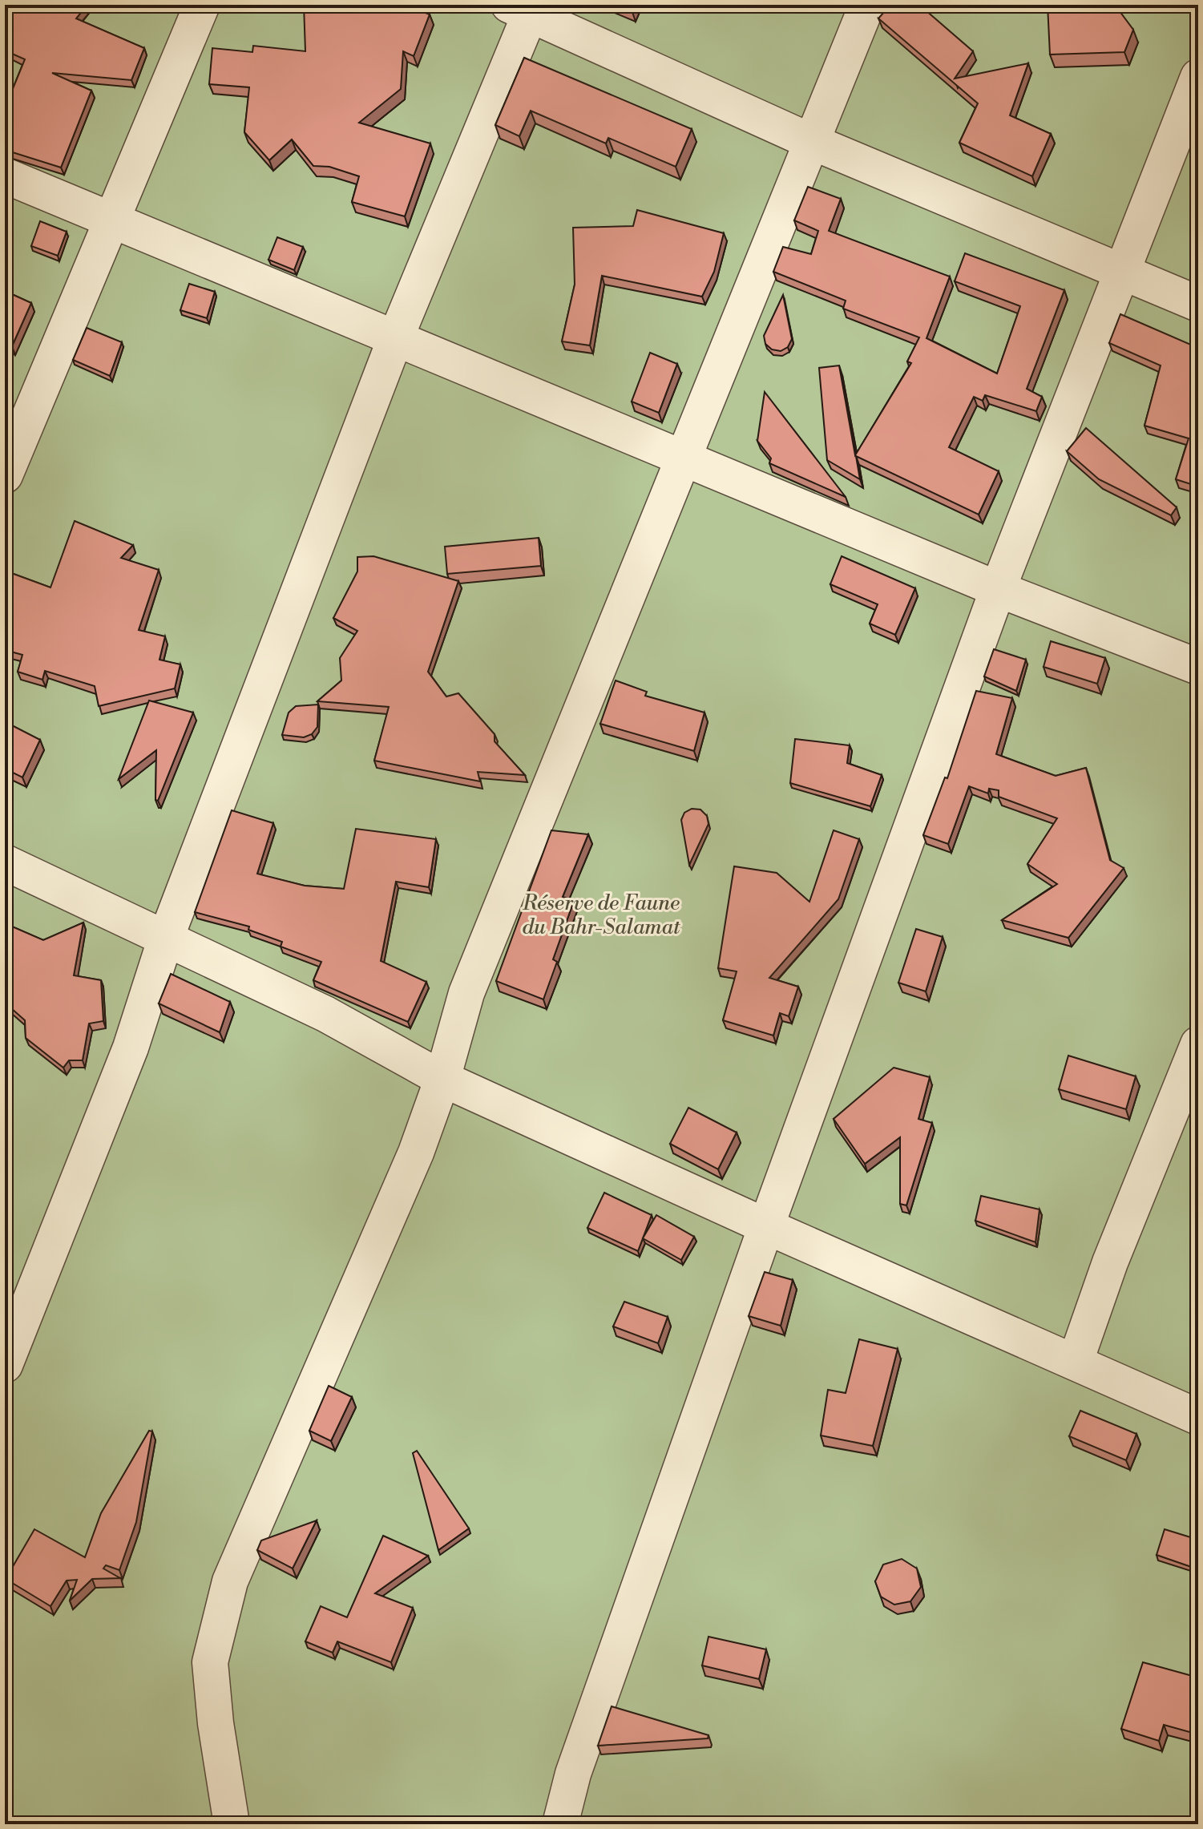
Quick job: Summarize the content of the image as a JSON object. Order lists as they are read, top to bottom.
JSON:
{
  "parks": ["Réserve de Faune du Bahr-Salamat"]
}
